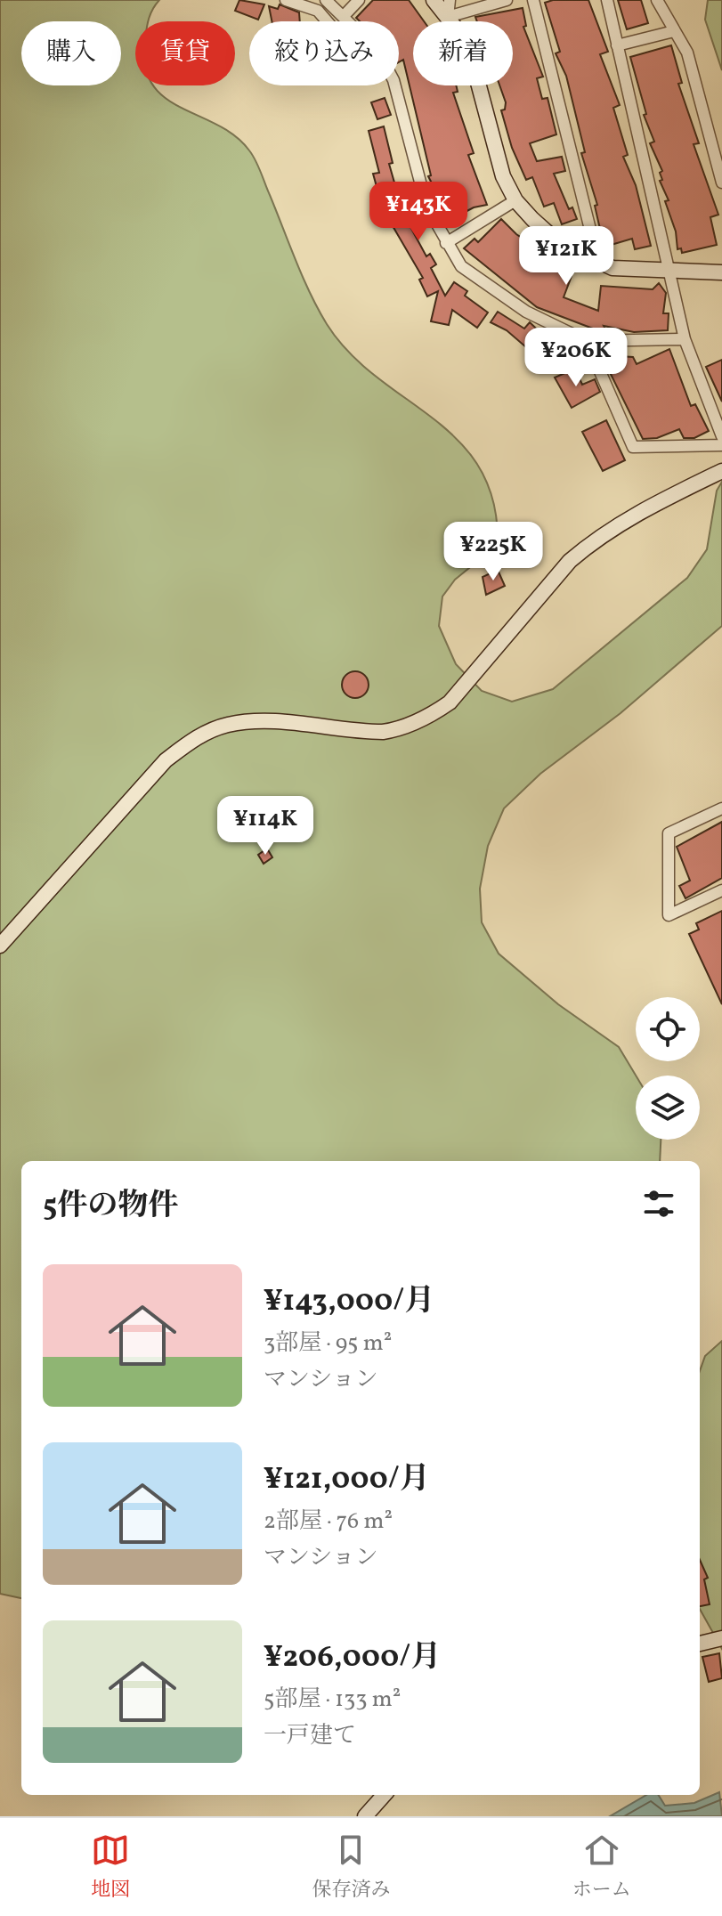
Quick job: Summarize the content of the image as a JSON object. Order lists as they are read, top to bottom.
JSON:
{
  "page": {
    "chip": [
      "購入",
      "賃貸",
      "絞り込み",
      "新着"
    ],
    "price": [
      "¥143K",
      "¥121K",
      "¥206K",
      "¥225K",
      "¥114K"
    ],
    "heading": "5件の物件",
    "list": [
      {
        "name": "¥143,000/月",
        "note": "3部屋 · 95 m² · マンション"
      },
      {
        "name": "¥121,000/月",
        "note": "2部屋 · 76 m² · マンション"
      },
      {
        "name": "¥206,000/月",
        "note": "5部屋 · 133 m² · 一戸建て"
      }
    ],
    "tabs": ["地図", "保存済み", "ホーム"]
  }
}
